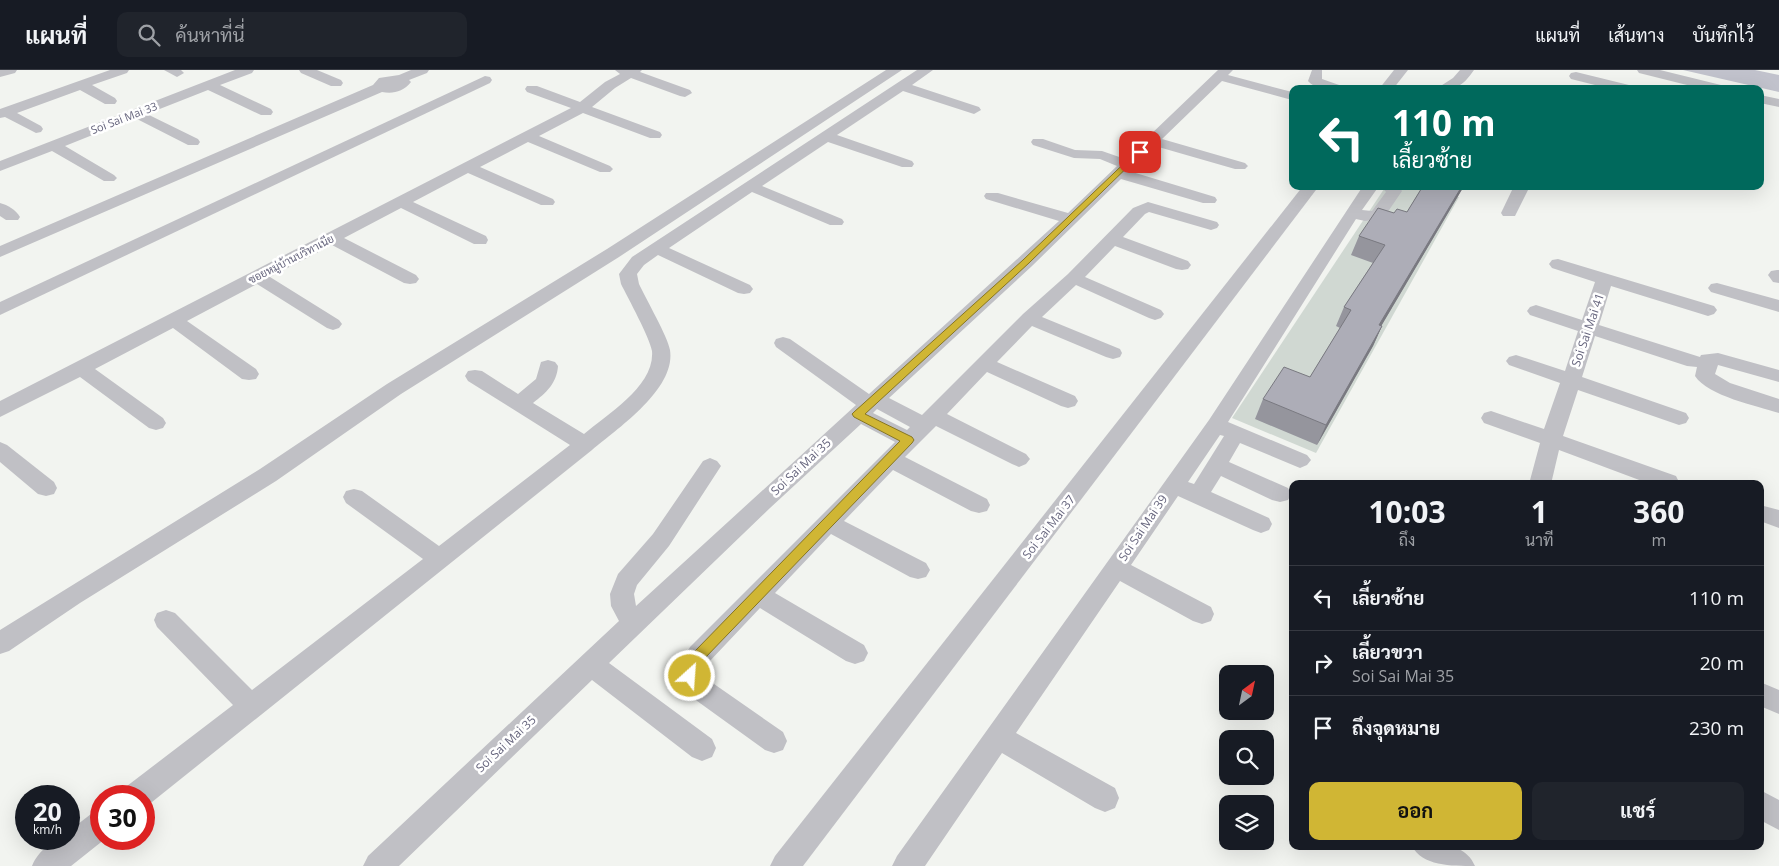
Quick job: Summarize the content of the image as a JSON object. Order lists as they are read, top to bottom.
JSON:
{
  "streets": {
    "street": [
      "Soi Sai Mai 33",
      "ซอยหมู่บ้านบริทาเนีย",
      "Soi Sai Mai 41",
      "Soi Sai Mai 35",
      "Soi Sai Mai 37",
      "Soi Sai Mai 39"
    ]
  },
  "north": "top right",
  "page": {
    "header": "แผนที่",
    "search": "ค้นหาที่นี่",
    "nav": ["แผนที่", "เส้นทาง", "บันทึกไว้"],
    "turn": ["110 m", "เลี้ยวซ้าย"],
    "eta": [
      "10:03",
      "ถึง",
      "1",
      "นาที",
      "360",
      "m"
    ],
    "list": [
      {
        "name": "เลี้ยวซ้าย",
        "value": "110 m"
      },
      {
        "name": "เลี้ยวขวา",
        "note": "Soi Sai Mai 35",
        "value": "20 m"
      },
      {
        "name": "ถึงจุดหมาย",
        "value": "230 m"
      }
    ],
    "buttons": ["ออก", "แชร์"],
    "speed": "20 km/h",
    "limit": "30"
  }
}
